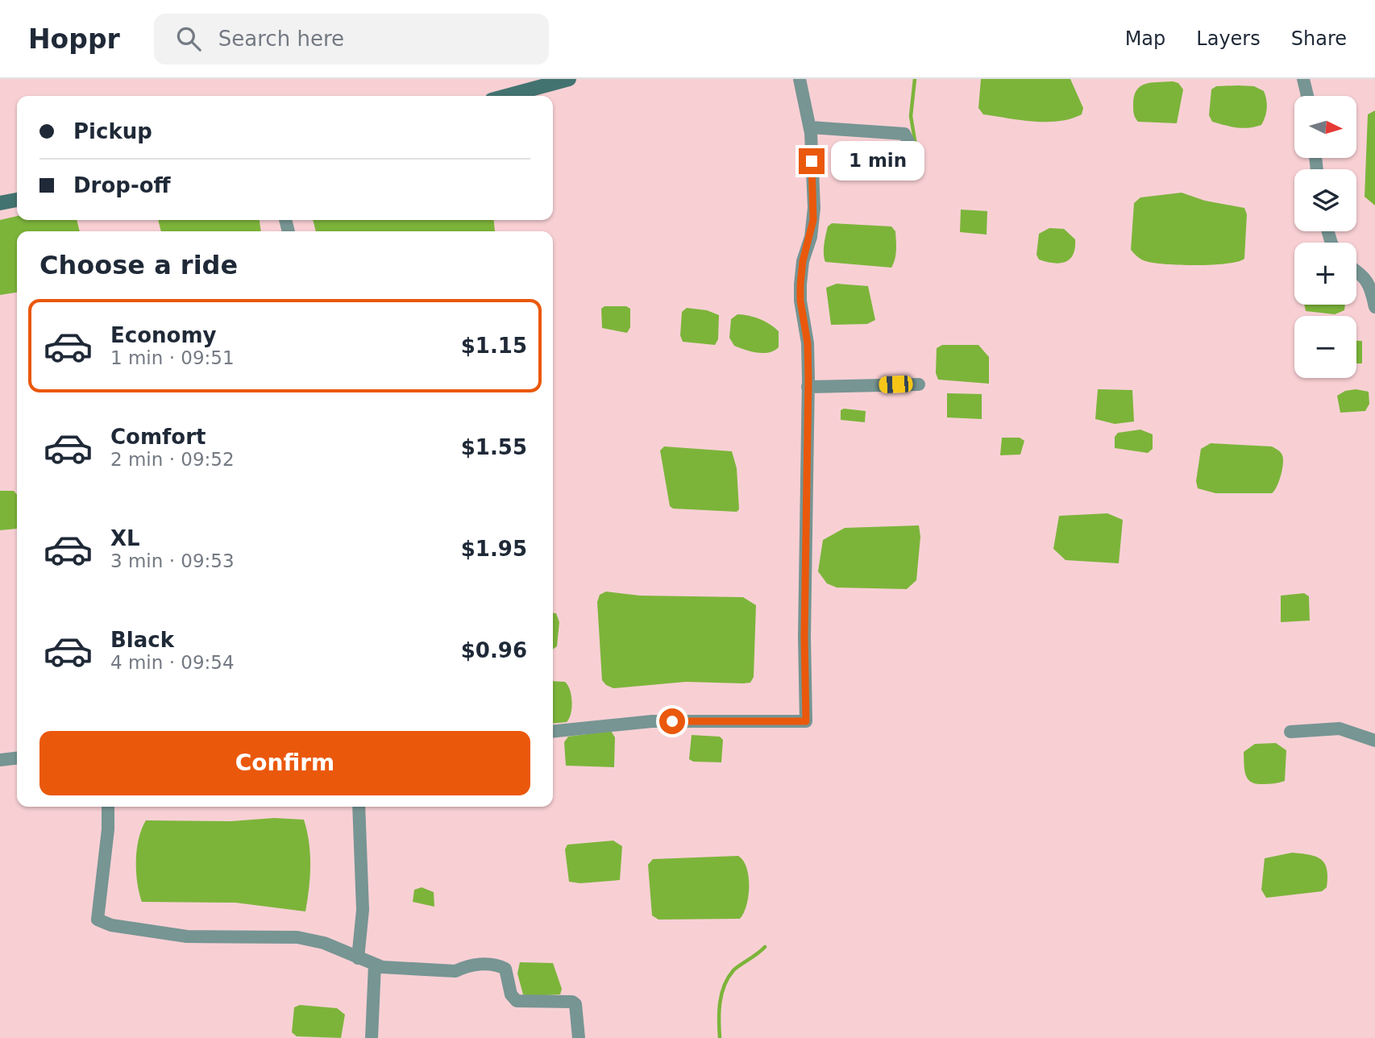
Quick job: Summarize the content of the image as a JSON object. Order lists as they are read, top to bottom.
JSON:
{
  "north": "right",
  "page": {
    "header": "Hoppr",
    "search": "Search here",
    "nav": ["Map", "Layers", "Share"],
    "map_buttons": ["+", "−"],
    "banner": ["Pickup", "Drop-off"],
    "bubble": "1 min",
    "heading": "Choose a ride",
    "list": [
      {
        "name": "Economy",
        "note": "1 min · 09:51",
        "value": "$1.15"
      },
      {
        "name": "Comfort",
        "note": "2 min · 09:52",
        "value": "$1.55"
      },
      {
        "name": "XL",
        "note": "3 min · 09:53",
        "value": "$1.95"
      },
      {
        "name": "Black",
        "note": "4 min · 09:54",
        "value": "$0.96"
      }
    ],
    "buttons": "Confirm"
  }
}
